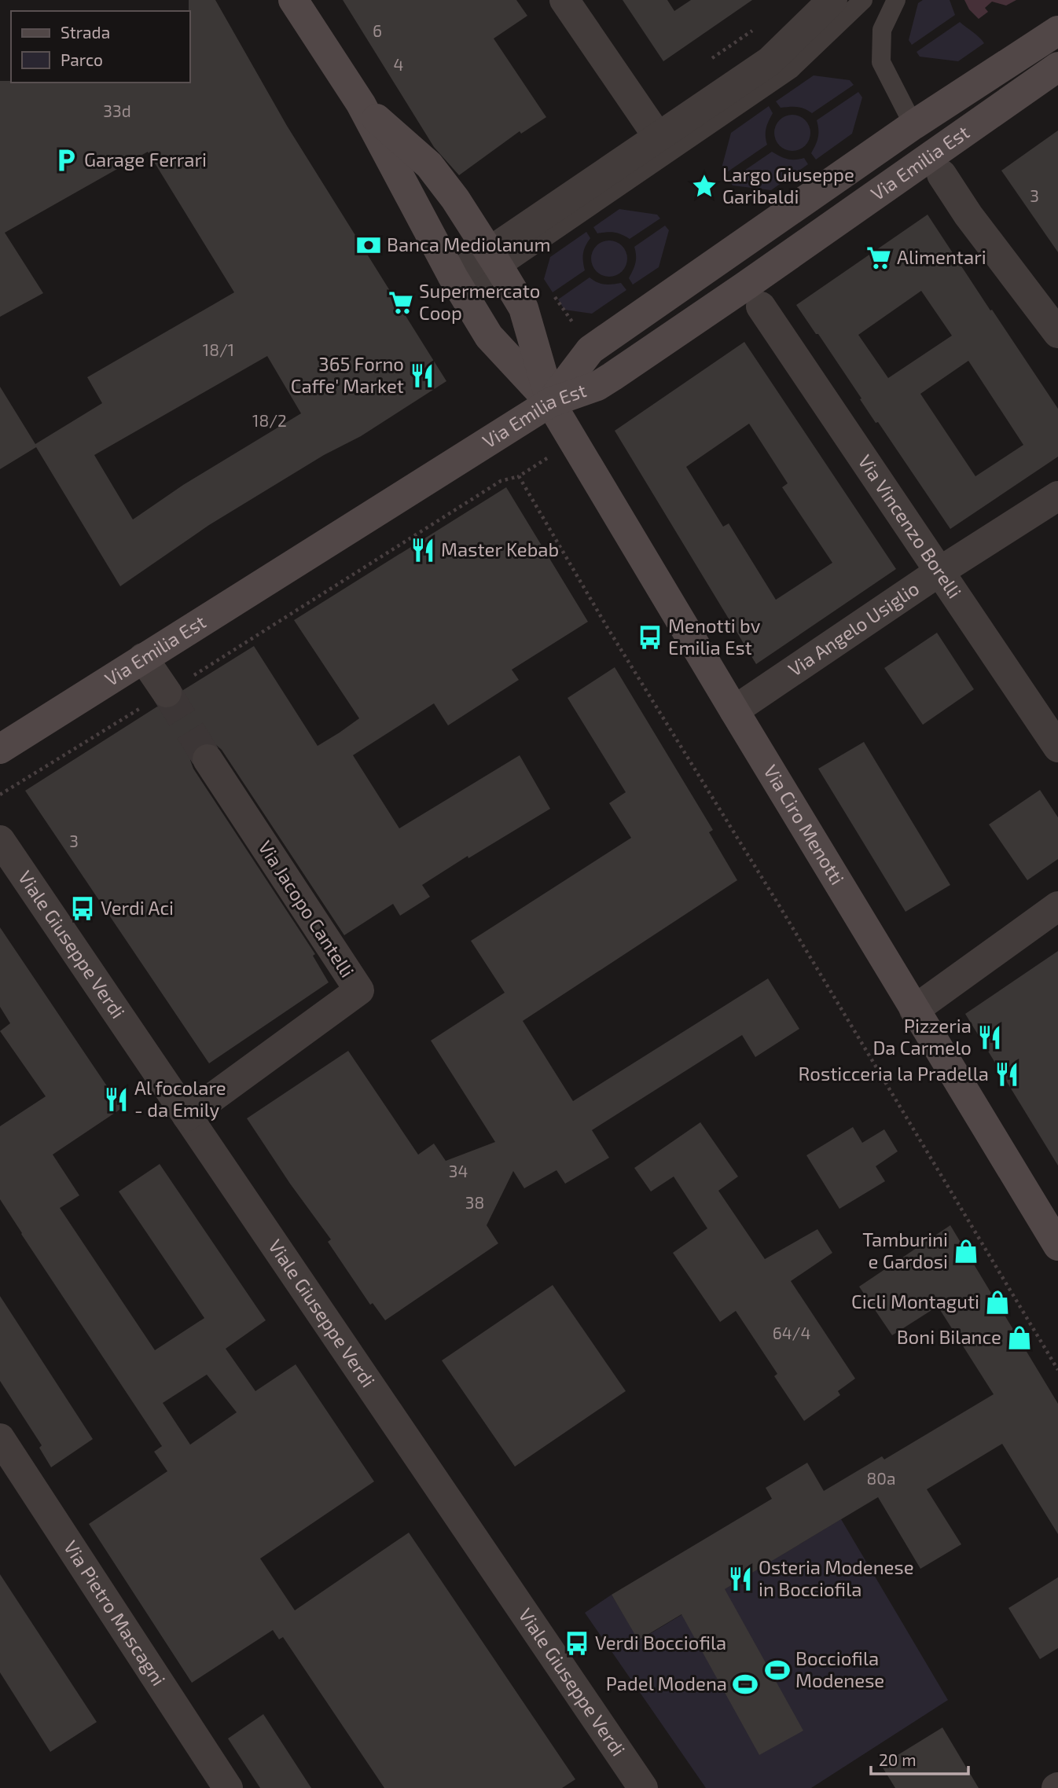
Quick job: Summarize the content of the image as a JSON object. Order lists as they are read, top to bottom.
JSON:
{
  "streets": {
    "street": [
      "Via Emilia Est",
      "Via Vincenzo Borelli",
      "Via Angelo Usiglio",
      "Via Ciro Menotti",
      "Via Jacopo Cantelli",
      "Viale Giuseppe Verdi",
      "Via Pietro Mascagni"
    ]
  },
  "crossings": [
    ["Via Emilia Est", "Via Ciro Menotti"],
    ["Via Vincenzo Borelli", "Via Angelo Usiglio"],
    ["Via Angelo Usiglio", "Via Ciro Menotti"],
    ["Via Jacopo Cantelli", "Viale Giuseppe Verdi"]
  ],
  "places": {
    "parking": ["Garage Ferrari"],
    "place": ["Largo Giuseppe Garibaldi"],
    "bank": ["Banca Mediolanum"],
    "supermarket": ["Alimentari", "Supermercato Coop"],
    "restaurant": [
      "365 Forno Caffe' Market",
      "Master Kebab",
      "Pizzeria Da Carmelo",
      "Rosticceria la Pradella",
      "Al focolare - da Emily",
      "Osteria Modenese in Bocciofila"
    ],
    "bus stop": ["Menotti bv Emilia Est", "Verdi Aci", "Verdi Bocciofila"],
    "shop": ["Tamburini e Gardosi", "Cicli Montaguti", "Boni Bilance"],
    "sports": ["Bocciofila Modenese", "Padel Modena"]
  },
  "house_numbers": [
    "6",
    "4",
    "33d",
    "3",
    "18/1",
    "18/2",
    "3",
    "34",
    "38",
    "64/4",
    "80a"
  ],
  "legend": ["Strada", "Parco"],
  "scale_bar": "20 m"
}
